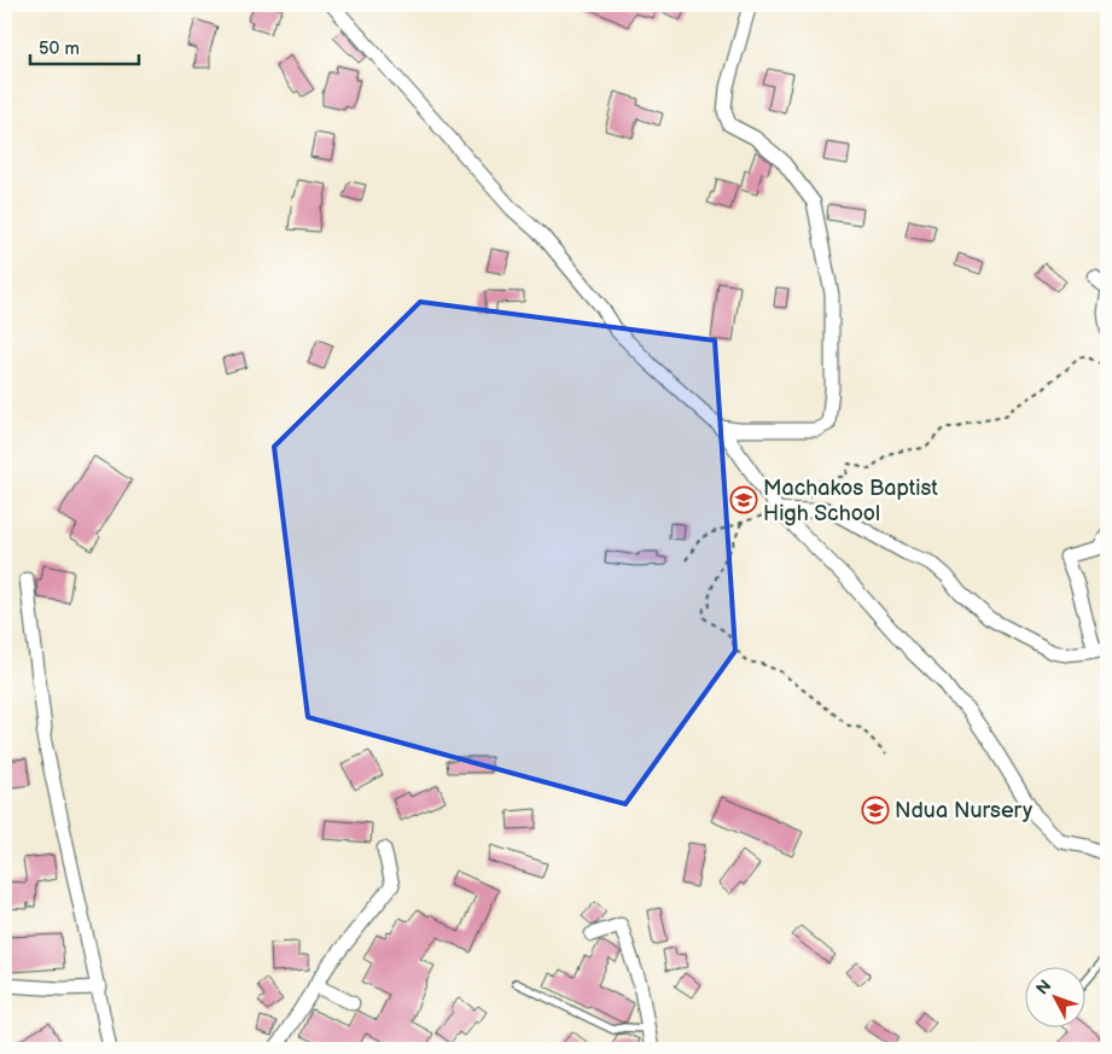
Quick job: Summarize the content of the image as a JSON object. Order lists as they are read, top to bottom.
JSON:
{
  "places": {
    "school or university": ["Machakos Baptist High School", "Ndua Nursery"]
  },
  "scale_bar": "50 m",
  "north": "top left"
}
